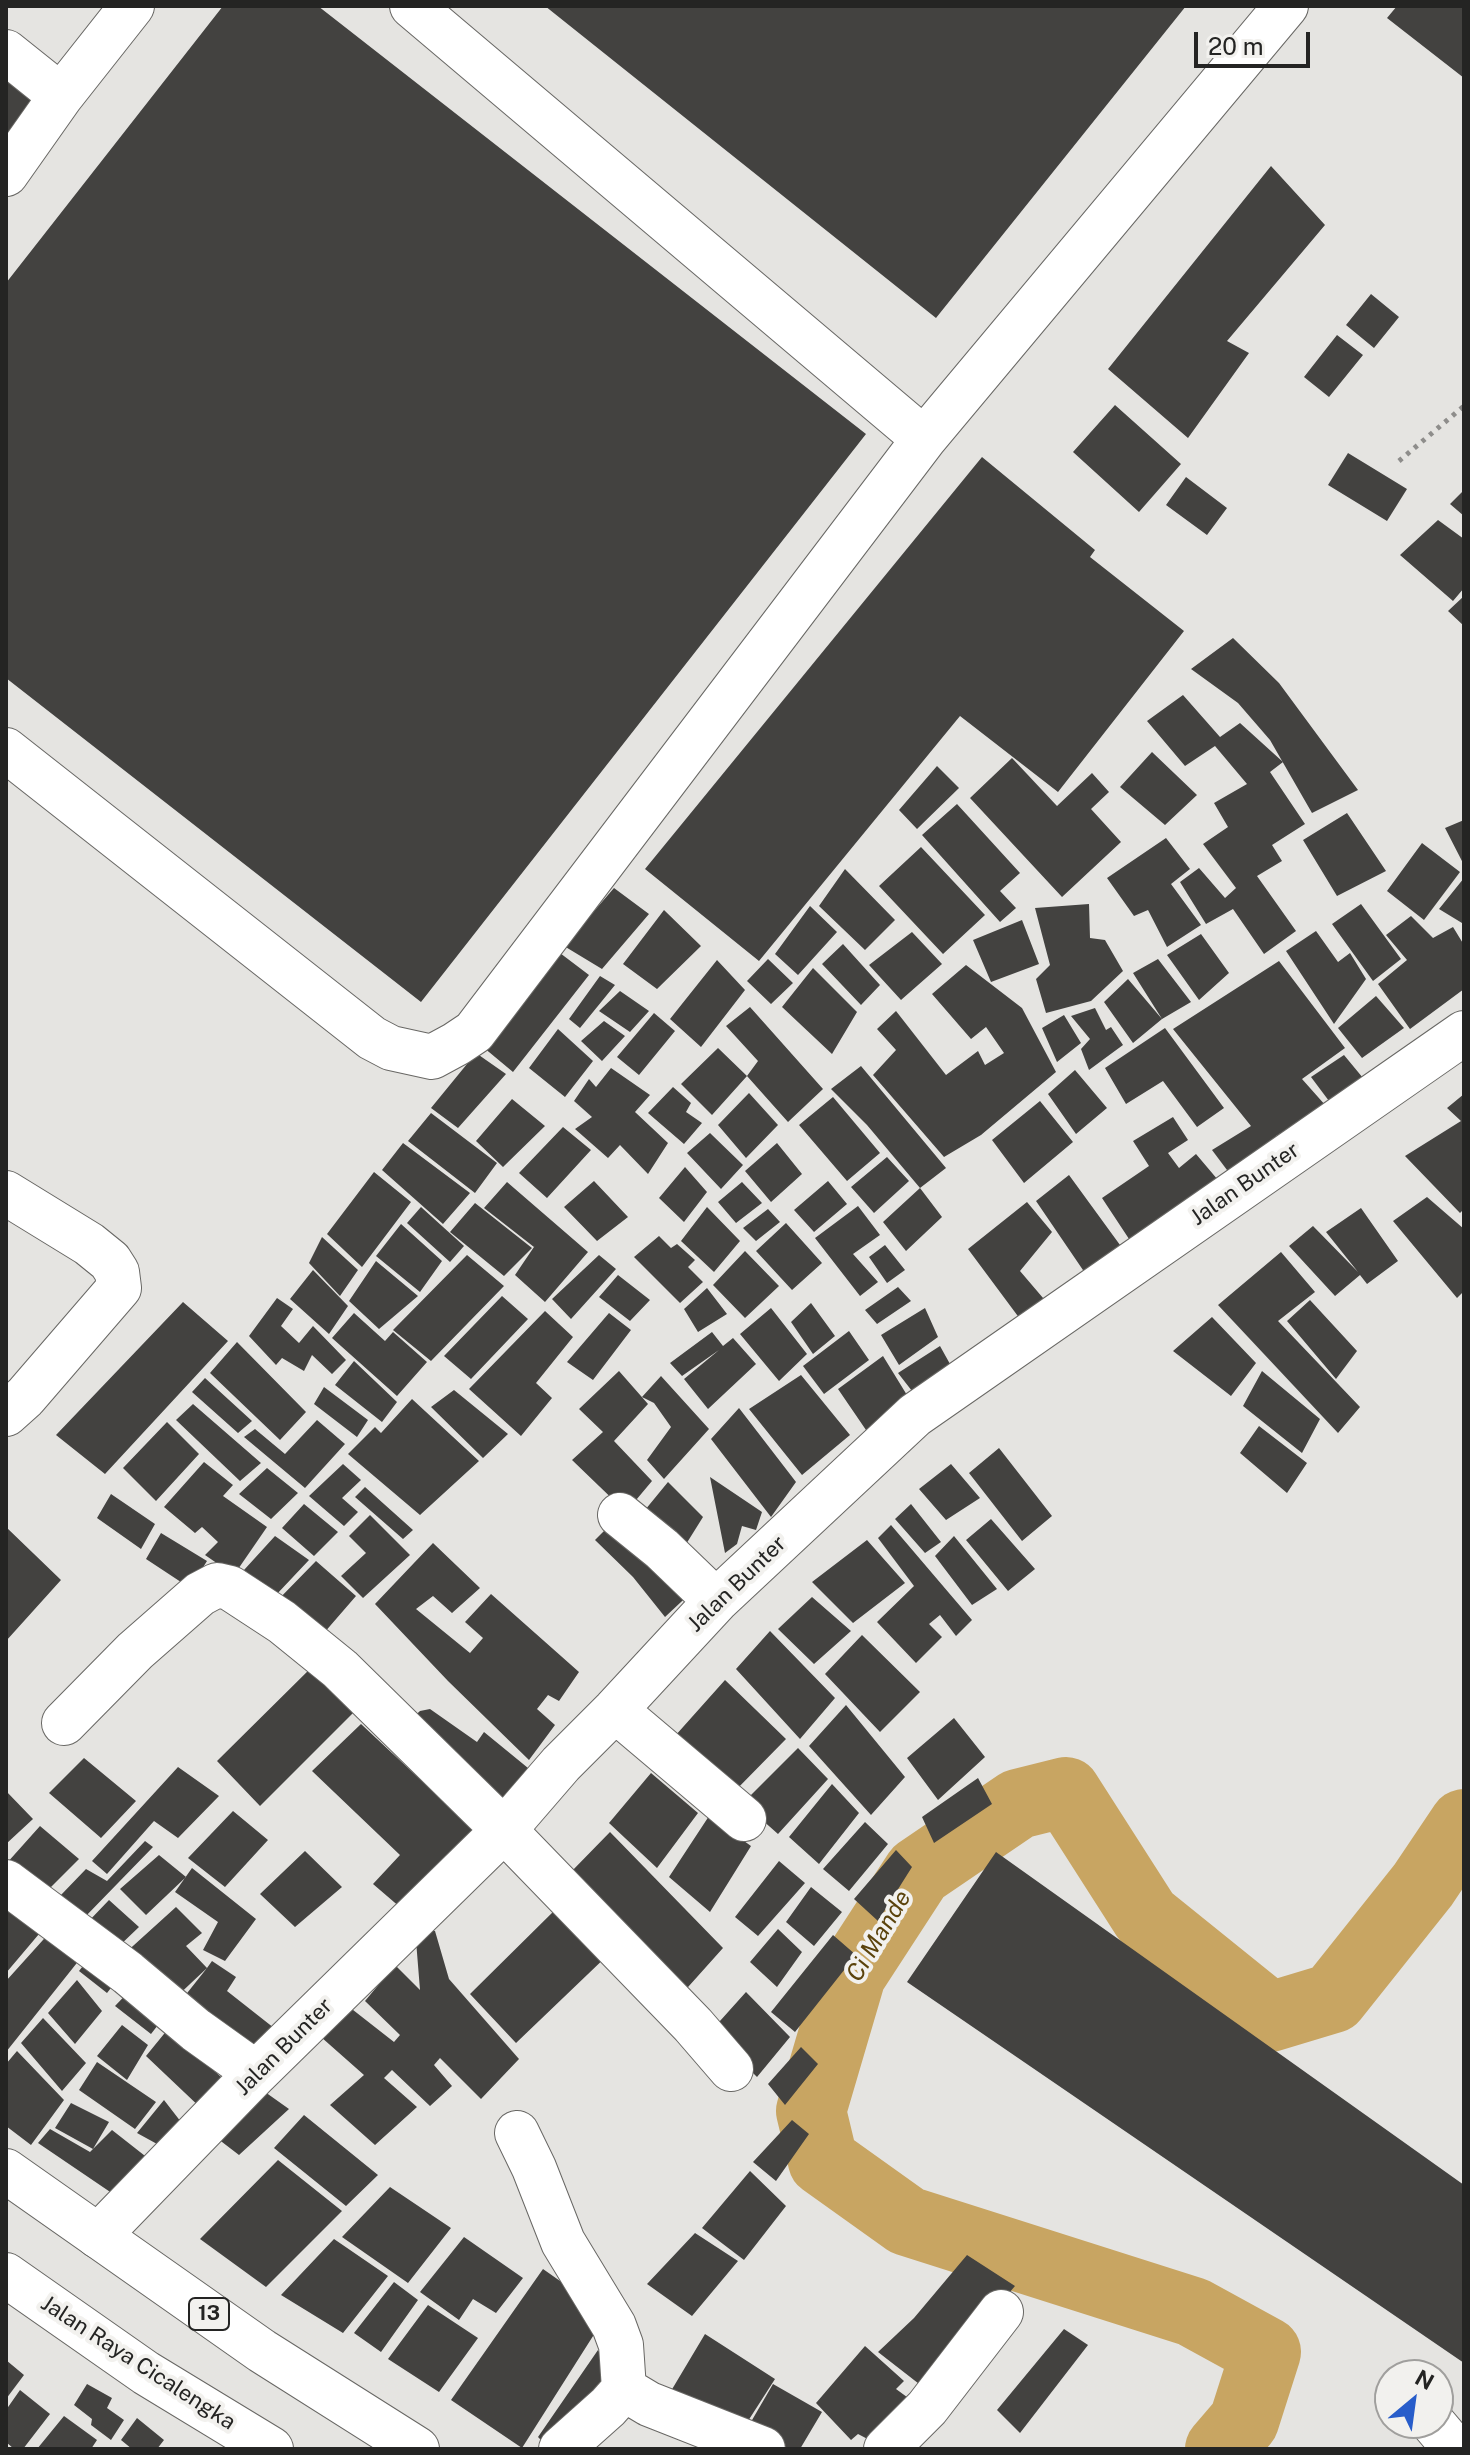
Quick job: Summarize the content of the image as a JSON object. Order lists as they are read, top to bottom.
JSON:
{
  "streets": {
    "main road": ["Jalan Bunter", "13", "Jalan Raya Cicalengka"]
  },
  "crossings": [
    ["Jalan Bunter", "13"]
  ],
  "water": ["Ci Mande"],
  "scale_bar": "20 m",
  "north": "top right"
}
